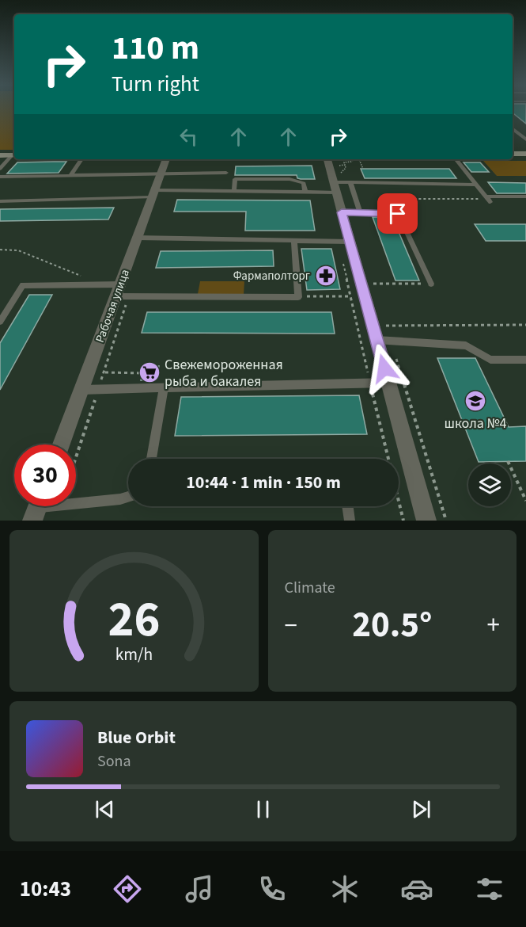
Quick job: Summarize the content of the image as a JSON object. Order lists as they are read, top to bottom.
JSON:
{
  "streets": {
    "street": ["Рабочая улица"]
  },
  "places": {
    "pharmacy": ["Фармаполторг"],
    "supermarket": ["Свежемороженная рыба и бакалея"],
    "school or university": ["школа №4"]
  },
  "page": {
    "turn": ["110 m", "Turn right"],
    "limit": "30",
    "trip": "10:44 · 1 min · 150 m",
    "tile": "Climate",
    "heat": ["−", "20.5°", "+"],
    "song": ["Blue Orbit", "Sona"],
    "tabs": "10:43",
    "gauge": ["26", "km/h"]
  }
}
